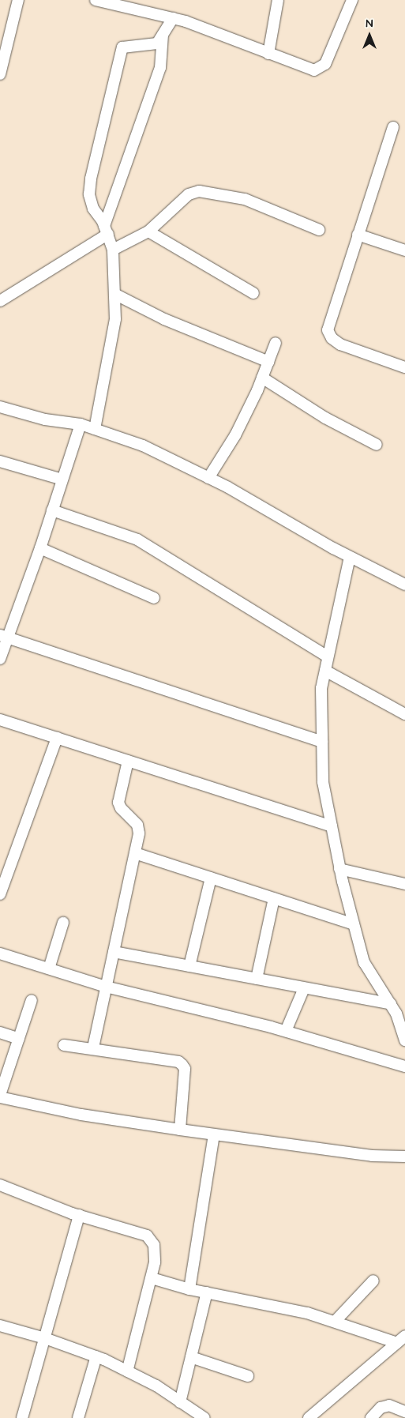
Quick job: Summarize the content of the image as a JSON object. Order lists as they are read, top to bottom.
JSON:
{
  "north": "top"
}
